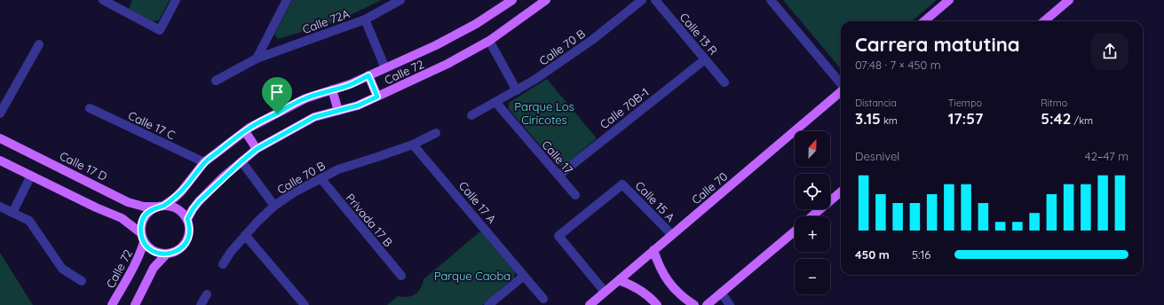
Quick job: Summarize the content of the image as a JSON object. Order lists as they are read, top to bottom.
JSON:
{
  "streets": {
    "main road": ["Calle 72", "Calle 17 D", "Calle 70"],
    "street": [
      "Calle 72A",
      "Calle 13 R",
      "Calle 70 B",
      "Calle 70B-1",
      "Calle 17 C",
      "Calle 17",
      "Calle 15 A",
      "Calle 17 A",
      "Privada 17 B"
    ]
  },
  "crossings": [
    ["Calle 13 R", "Calle 70B-1"],
    ["Calle 70 B", "Calle 17"],
    ["Calle 70 B", "Calle 17 A"],
    ["Calle 70 B", "Privada 17 B"],
    ["Calle 72", "Calle 17 C"],
    ["Calle 72", "Calle 17 D"],
    ["Calle 70B-1", "Calle 17"],
    ["Calle 70", "Calle 15 A"]
  ],
  "parks": ["Parque Los Ciricotes", "Parque Caoba"],
  "north": "top",
  "page": {
    "heading": ["Carrera matutina", "07:48 · 7 × 450 m"],
    "stats": [
      ["Distancia", "3.15 km"],
      ["Tiempo", "17:57"],
      ["Ritmo", "5:42 /km"]
    ],
    "map_buttons": ["+", "−"],
    "chart": ["Desnivel", "42–47 m"],
    "list": [
      {
        "name": "450 m",
        "note": "5:16"
      }
    ]
  }
}
